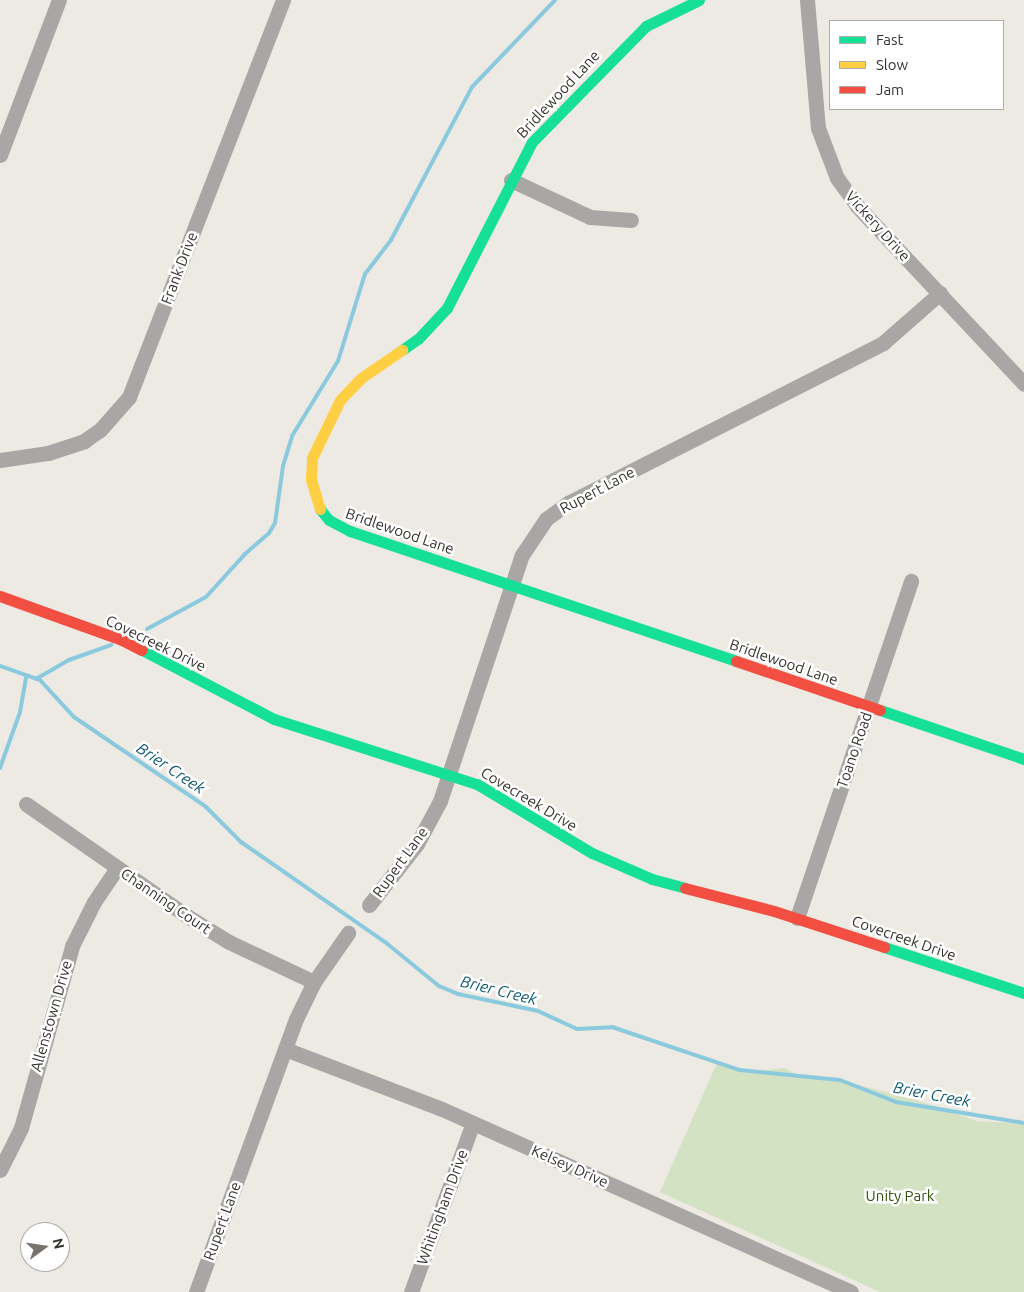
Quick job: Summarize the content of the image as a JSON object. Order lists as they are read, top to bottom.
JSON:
{
  "streets": {
    "street": [
      "Bridlewood Lane",
      "Vickery Drive",
      "Frank Drive",
      "Rupert Lane",
      "Covecreek Drive",
      "Toano Road",
      "Channing Court",
      "Allenstown Drive",
      "Kelsey Drive",
      "Whitingham Drive"
    ]
  },
  "crossings": [
    ["Bridlewood Lane", "Rupert Lane"],
    ["Bridlewood Lane", "Toano Road"],
    ["Vickery Drive", "Rupert Lane"],
    ["Rupert Lane", "Covecreek Drive"],
    ["Rupert Lane", "Channing Court"],
    ["Rupert Lane", "Kelsey Drive"],
    ["Covecreek Drive", "Toano Road"],
    ["Channing Court", "Allenstown Drive"],
    ["Kelsey Drive", "Whitingham Drive"]
  ],
  "water": ["Brier Creek"],
  "parks": ["Unity Park"],
  "legend": ["Fast", "Slow", "Jam"],
  "north": "right"
}
